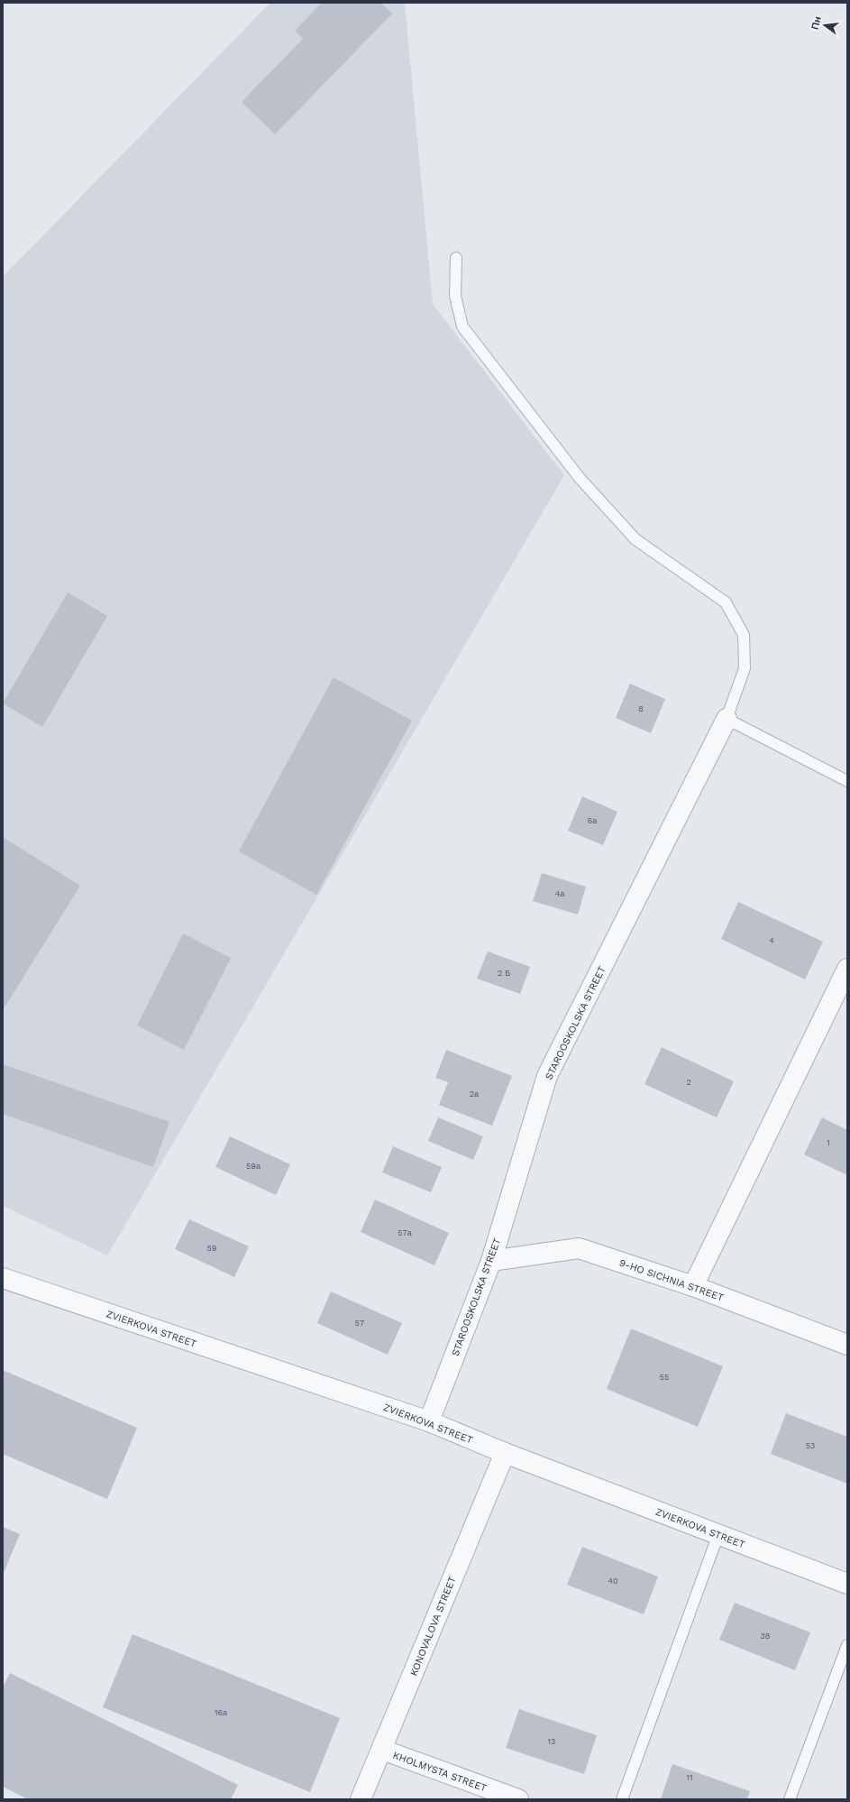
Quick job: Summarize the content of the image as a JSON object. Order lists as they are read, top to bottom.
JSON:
{
  "streets": {
    "street": [
      "STAROOSKOLSKA STREET",
      "9-HO SICHNIA STREET",
      "ZVIERKOVA STREET",
      "KONOVALOVA STREET",
      "KHOLMYSTA STREET"
    ]
  },
  "crossings": [
    ["STAROOSKOLSKA STREET", "9-HO SICHNIA STREET"],
    ["STAROOSKOLSKA STREET", "ZVIERKOVA STREET"],
    ["ZVIERKOVA STREET", "KONOVALOVA STREET"],
    ["KONOVALOVA STREET", "KHOLMYSTA STREET"]
  ],
  "house_numbers": [
    "8",
    "6а",
    "4а",
    "4",
    "2 Б",
    "2",
    "2а",
    "1",
    "59а",
    "57а",
    "59",
    "57",
    "55",
    "53",
    "40",
    "38",
    "16а",
    "13",
    "11"
  ],
  "north": "left"
}
